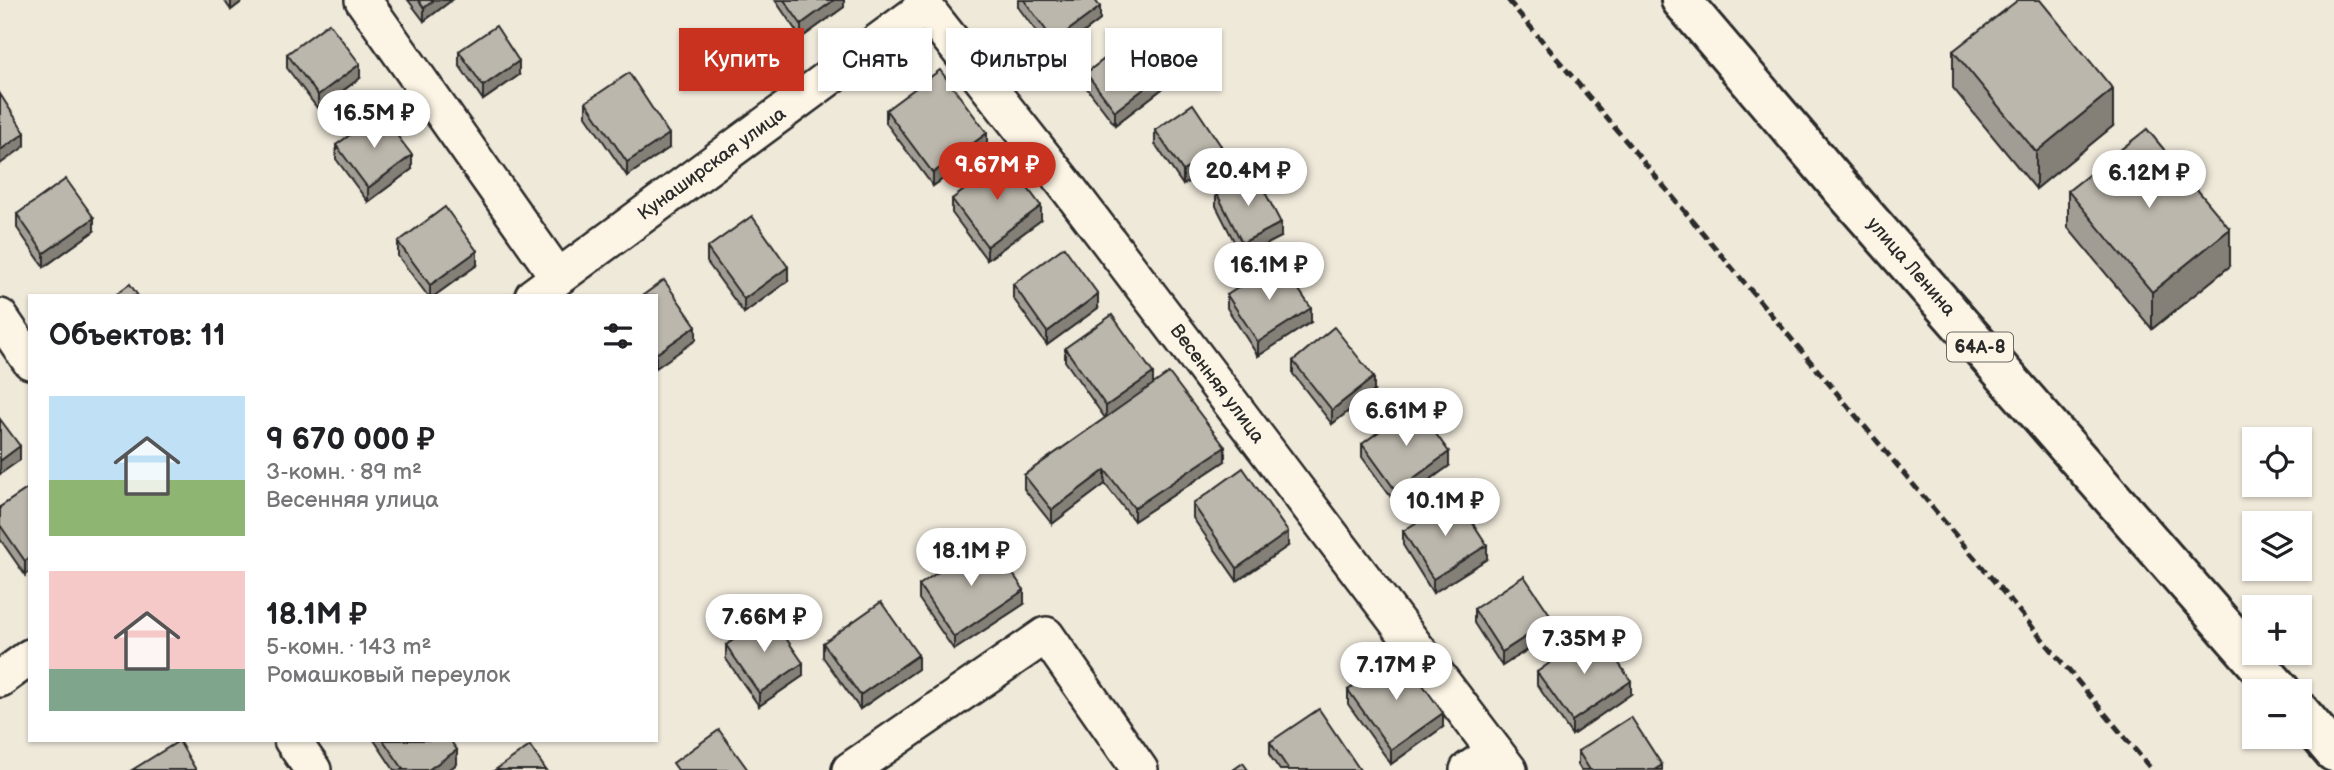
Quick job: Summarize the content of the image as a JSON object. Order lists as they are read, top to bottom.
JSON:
{
  "streets": {
    "main road": ["улица Ленина", "64А-8"],
    "street": ["Кунаширская улица", "Весенняя улица"]
  },
  "crossings": [
    ["Кунаширская улица", "Весенняя улица"]
  ],
  "page": {
    "chip": [
      "Купить",
      "Снять",
      "Фильтры",
      "Новое"
    ],
    "price": [
      "16.5M ₽",
      "9.67M ₽",
      "20.4M ₽",
      "6.12M ₽",
      "16.1M ₽",
      "6.61M ₽",
      "10.1M ₽",
      "18.1M ₽",
      "7.66M ₽",
      "7.35M ₽",
      "7.17M ₽"
    ],
    "heading": "Объектов: 11",
    "list": [
      {
        "name": "9 670 000 ₽",
        "note": "3-комн. · 89 m² · Весенняя улица"
      },
      {
        "name": "18.1M ₽",
        "note": "5-комн. · 143 m² · Ромашковый переулок"
      }
    ],
    "map_buttons": ["+", "−"]
  }
}
